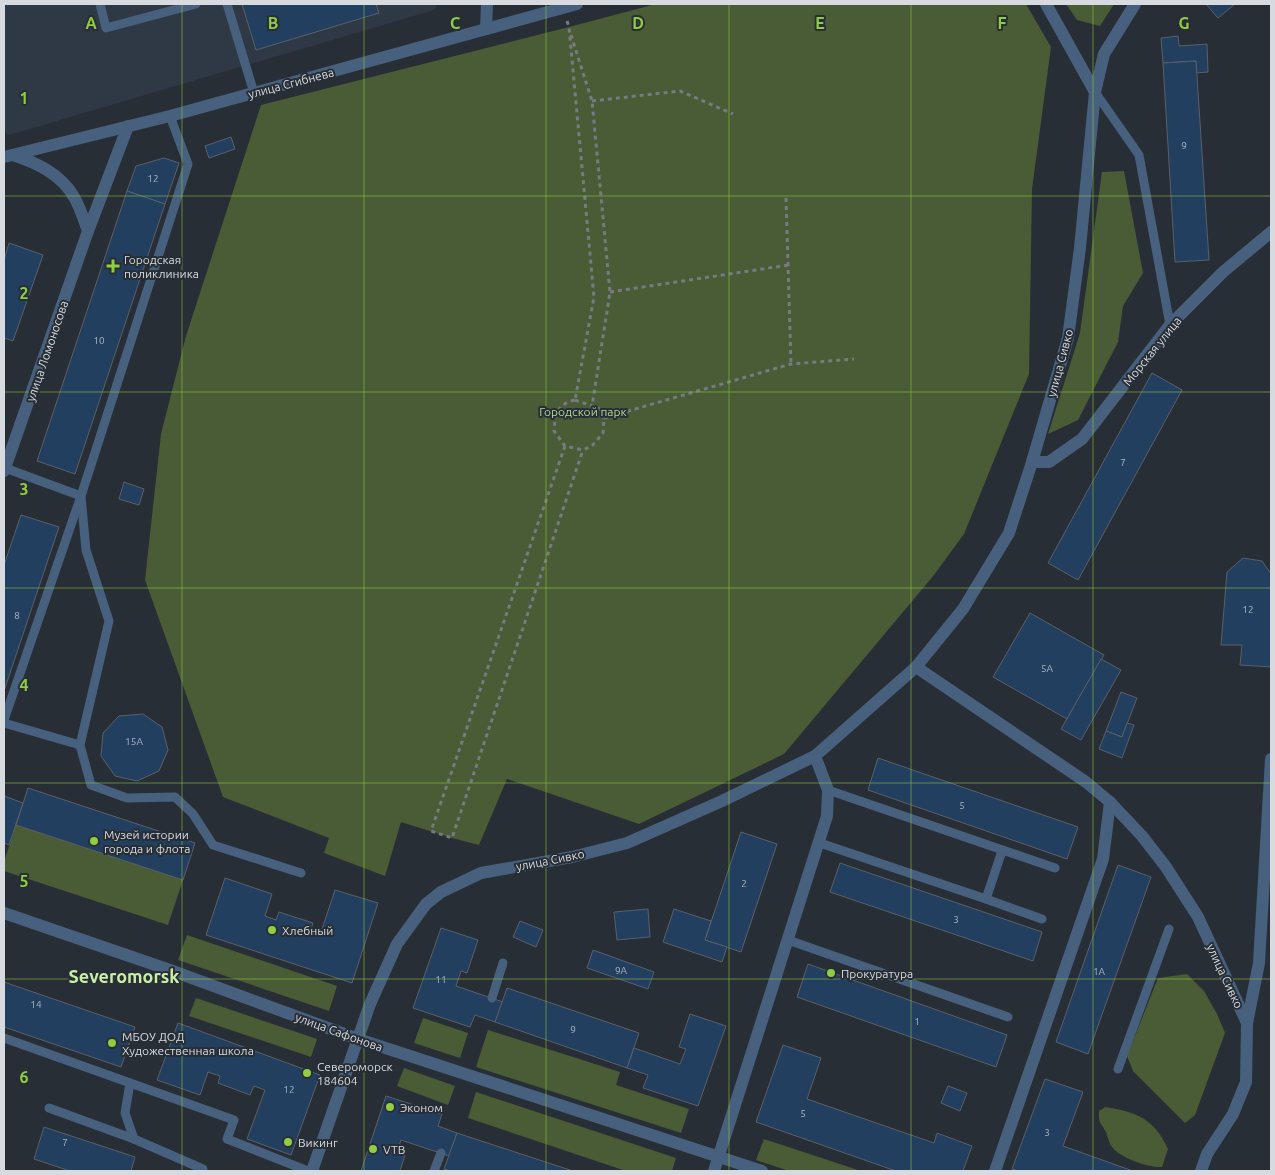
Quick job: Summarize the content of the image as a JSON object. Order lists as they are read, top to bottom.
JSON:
{
  "streets": {
    "street": [
      "улица Сгибнева",
      "улица Ломоносова",
      "Морская улица",
      "улица Сивко",
      "улица Сафонова"
    ]
  },
  "crossings": [
    ["улица Сгибнева", "улица Ломоносова"],
    ["Морская улица", "улица Сивко"],
    ["улица Сивко", "улица Сафонова"]
  ],
  "districts": ["Severomorsk"],
  "parks": ["Городской парк"],
  "places": {
    "health": ["Городская поликлиника"],
    "other": [
      "Музей истории города и флота",
      "Хлебный",
      "Прокуратура",
      "МБОУ ДОД Художественная школа",
      "Североморск 184604",
      "Эконом",
      "Викинг",
      "VTB"
    ]
  },
  "house_numbers": [
    "9",
    "12",
    "10",
    "7",
    "12",
    "8",
    "5А",
    "15А",
    "5",
    "2",
    "3",
    "9А",
    "1А",
    "11",
    "14",
    "1",
    "9",
    "12",
    "5",
    "3",
    "7"
  ],
  "grid": {
    "columns": [
      "A",
      "B",
      "C",
      "D",
      "E",
      "F",
      "G"
    ],
    "rows": [
      "1",
      "2",
      "3",
      "4",
      "5",
      "6"
    ]
  }
}
